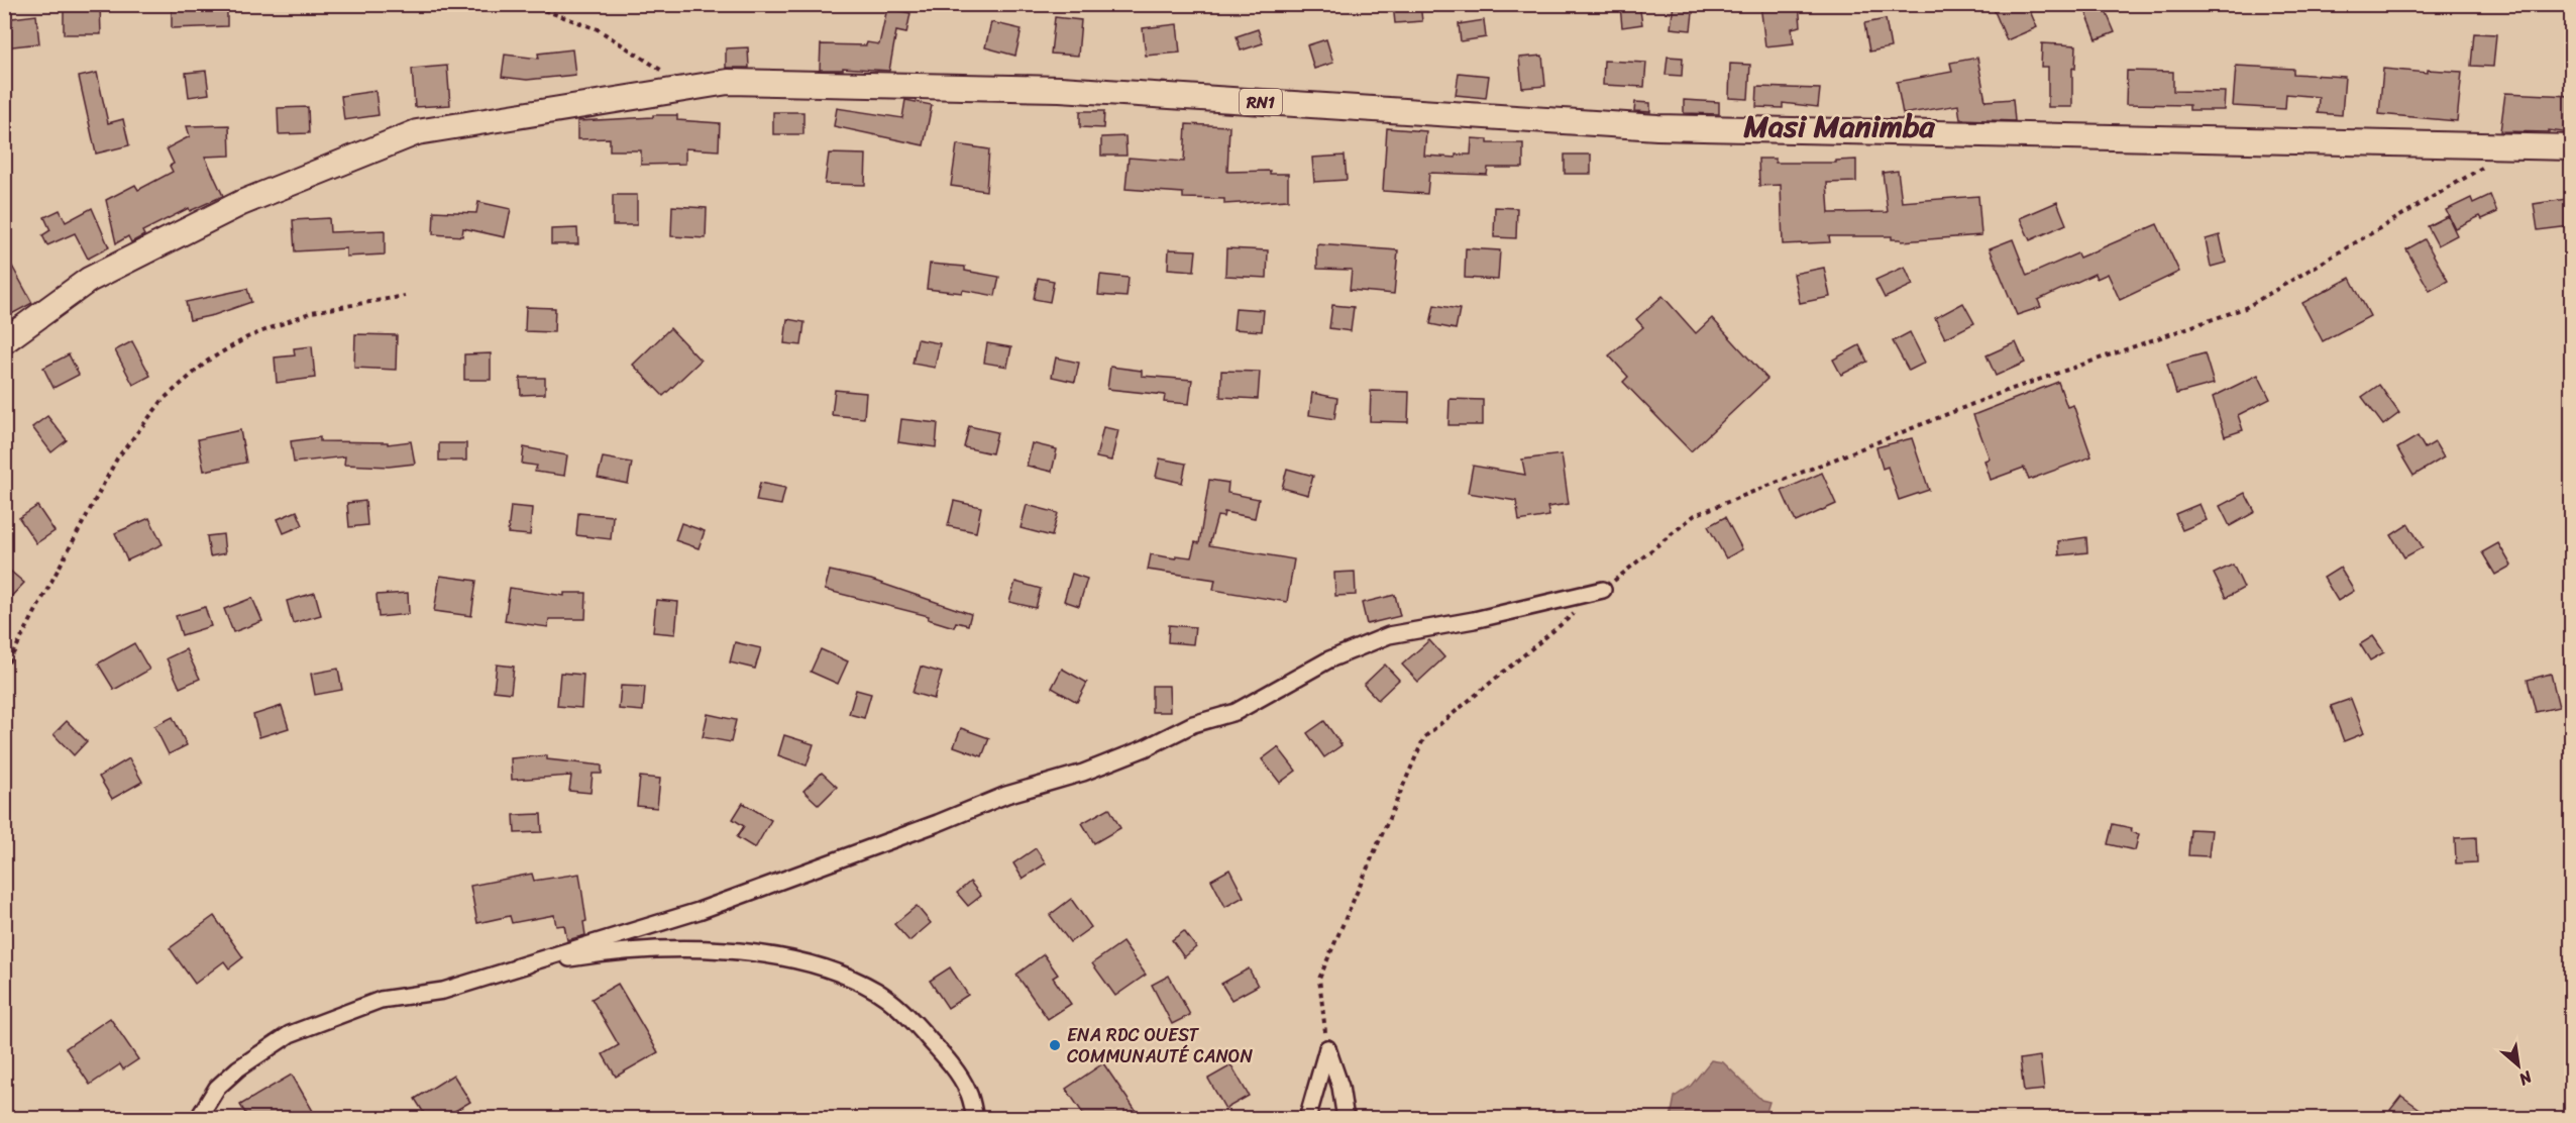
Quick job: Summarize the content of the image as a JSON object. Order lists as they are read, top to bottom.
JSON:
{
  "streets": {
    "highway": ["RN1"]
  },
  "districts": ["Masi Manimba"],
  "places": ["ENA RDC OUEST COMMUNAUTÉ CANON"],
  "north": "bottom right"
}
